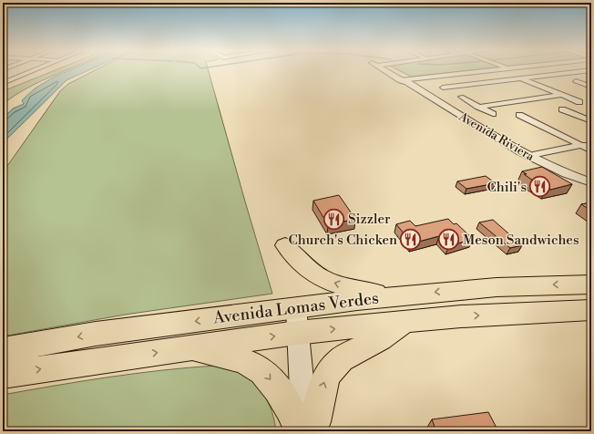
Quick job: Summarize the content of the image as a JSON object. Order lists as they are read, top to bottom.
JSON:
{
  "streets": {
    "highway": ["Avenida Lomas Verdes"],
    "street": ["Avenida Riviera"]
  },
  "places": {
    "restaurant": [
      "Chili's",
      "Sizzler",
      "Church's Chicken",
      "Meson Sandwiches"
    ]
  }
}
